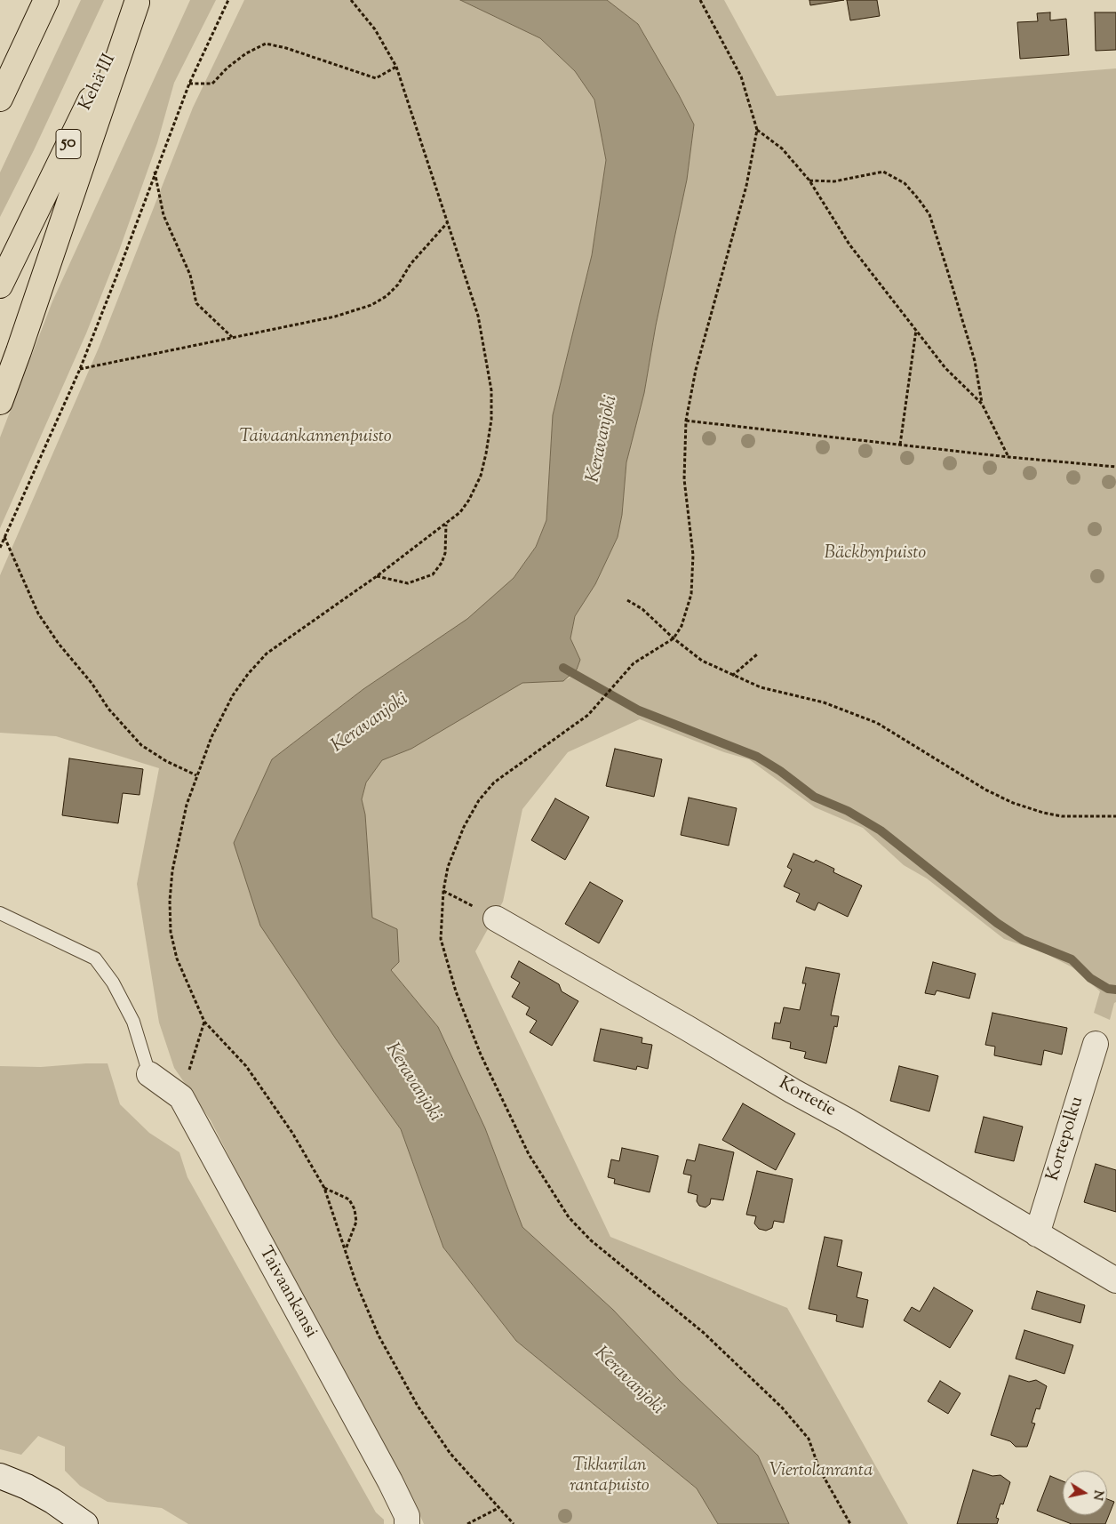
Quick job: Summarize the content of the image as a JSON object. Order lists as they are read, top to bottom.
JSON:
{
  "streets": {
    "highway": ["Kehä III", "50"],
    "street": ["Kortetie", "Kortepolku", "Taivaankansi"]
  },
  "crossings": [
    ["Kortetie", "Kortepolku"]
  ],
  "water": ["Keravanjoki"],
  "parks": [
    "Taivaankannenpuisto",
    "Bäckbynpuisto",
    "Tikkurilan rantapuisto",
    "Viertolanranta"
  ],
  "north": "right"
}
